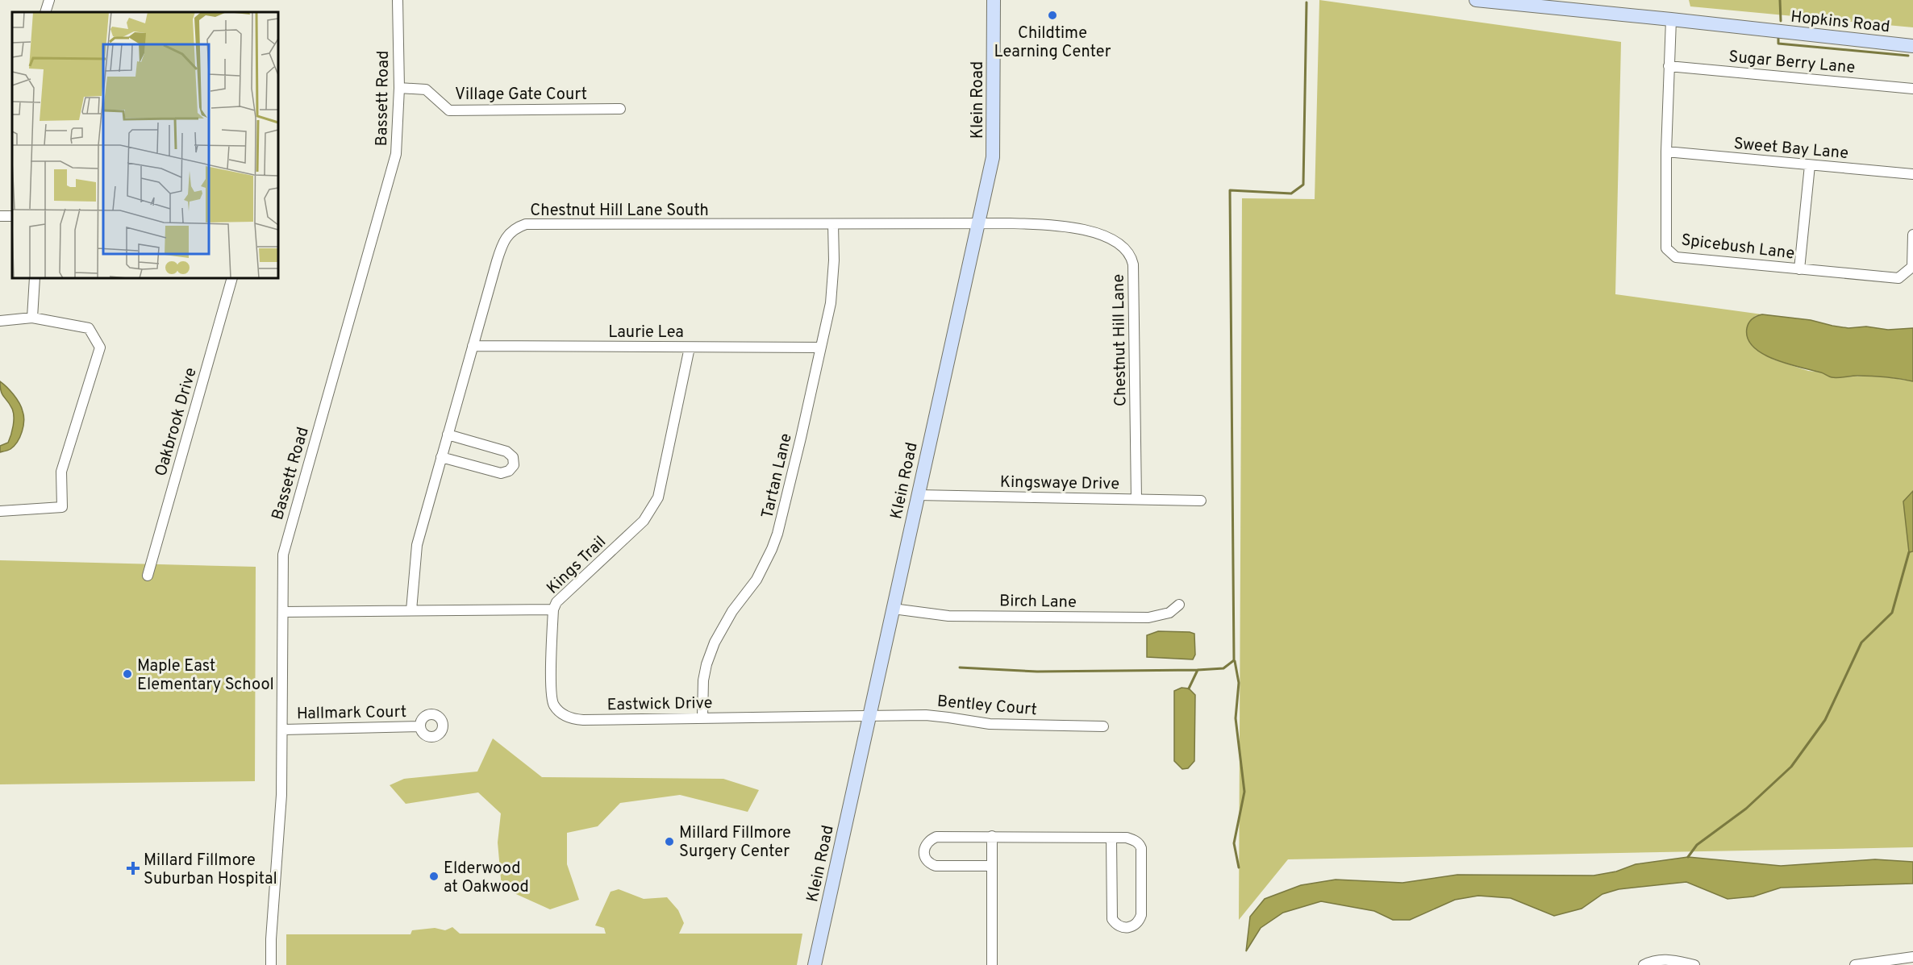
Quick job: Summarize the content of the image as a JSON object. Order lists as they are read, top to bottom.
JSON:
{
  "streets": {
    "street": [
      "Hopkins Road",
      "Sugar Berry Lane",
      "Village Gate Court",
      "Bassett Road",
      "Klein Road",
      "Sweet Bay Lane",
      "Chestnut Hill Lane South",
      "Spicebush Lane",
      "Laurie Lea",
      "Chestnut Hill Lane",
      "Oakbrook Drive",
      "Tartan Lane",
      "Kingswaye Drive",
      "Kings Trail",
      "Birch Lane",
      "Eastwick Drive",
      "Bentley Court",
      "Hallmark Court"
    ]
  },
  "crossings": [
    ["Hopkins Road", "Spicebush Lane"],
    ["Sugar Berry Lane", "Spicebush Lane"],
    ["Village Gate Court", "Bassett Road"],
    ["Bassett Road", "Kings Trail"],
    ["Bassett Road", "Hallmark Court"],
    ["Klein Road", "Chestnut Hill Lane South"],
    ["Klein Road", "Chestnut Hill Lane"],
    ["Klein Road", "Kingswaye Drive"],
    ["Klein Road", "Birch Lane"],
    ["Klein Road", "Eastwick Drive"],
    ["Klein Road", "Bentley Court"],
    ["Sweet Bay Lane", "Spicebush Lane"],
    ["Chestnut Hill Lane South", "Laurie Lea"],
    ["Chestnut Hill Lane South", "Chestnut Hill Lane"],
    ["Chestnut Hill Lane South", "Tartan Lane"],
    ["Chestnut Hill Lane South", "Kings Trail"],
    ["Laurie Lea", "Tartan Lane"],
    ["Laurie Lea", "Kings Trail"],
    ["Chestnut Hill Lane", "Kingswaye Drive"],
    ["Tartan Lane", "Eastwick Drive"],
    ["Kings Trail", "Eastwick Drive"],
    ["Eastwick Drive", "Bentley Court"]
  ],
  "places": {
    "other": [
      "Childtime Learning Center",
      "Maple East Elementary School",
      "Millard Fillmore Surgery Center",
      "Elderwood at Oakwood"
    ],
    "health": ["Millard Fillmore Suburban Hospital"]
  }
}
